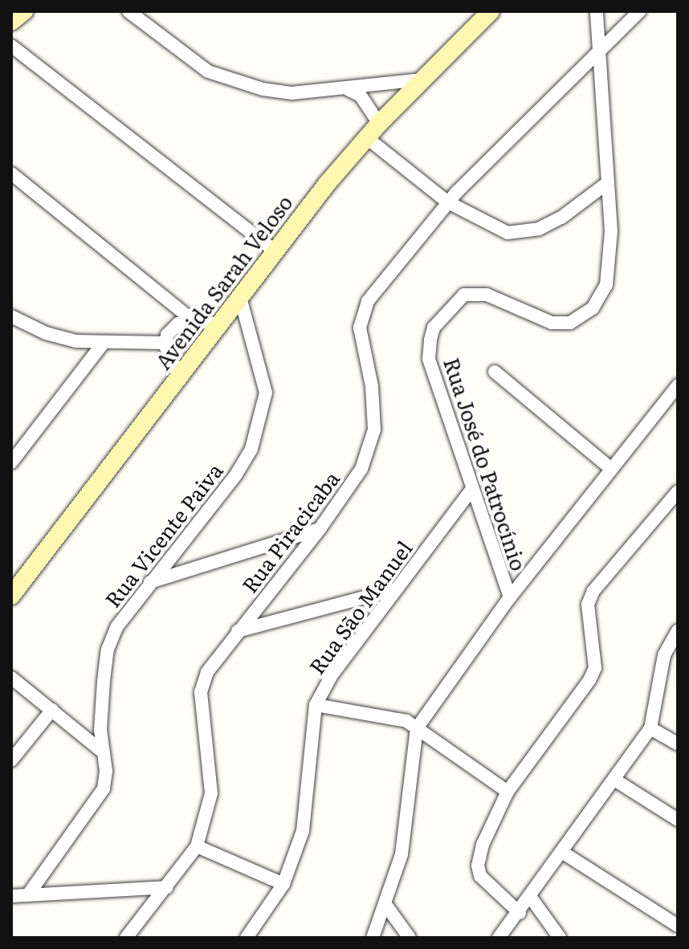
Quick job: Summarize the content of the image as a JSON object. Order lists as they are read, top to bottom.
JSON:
{
  "streets": {
    "main road": ["Avenida Sarah Veloso"],
    "street": [
      "Rua José do Patrocínio",
      "Rua Piracicaba",
      "Rua Vicente Paiva",
      "Rua São Manuel"
    ]
  },
  "crossings": [
    ["Avenida Sarah Veloso", "Rua Vicente Paiva"],
    ["Rua José do Patrocínio", "Rua Piracicaba"],
    ["Rua José do Patrocínio", "Rua São Manuel"]
  ]
}
